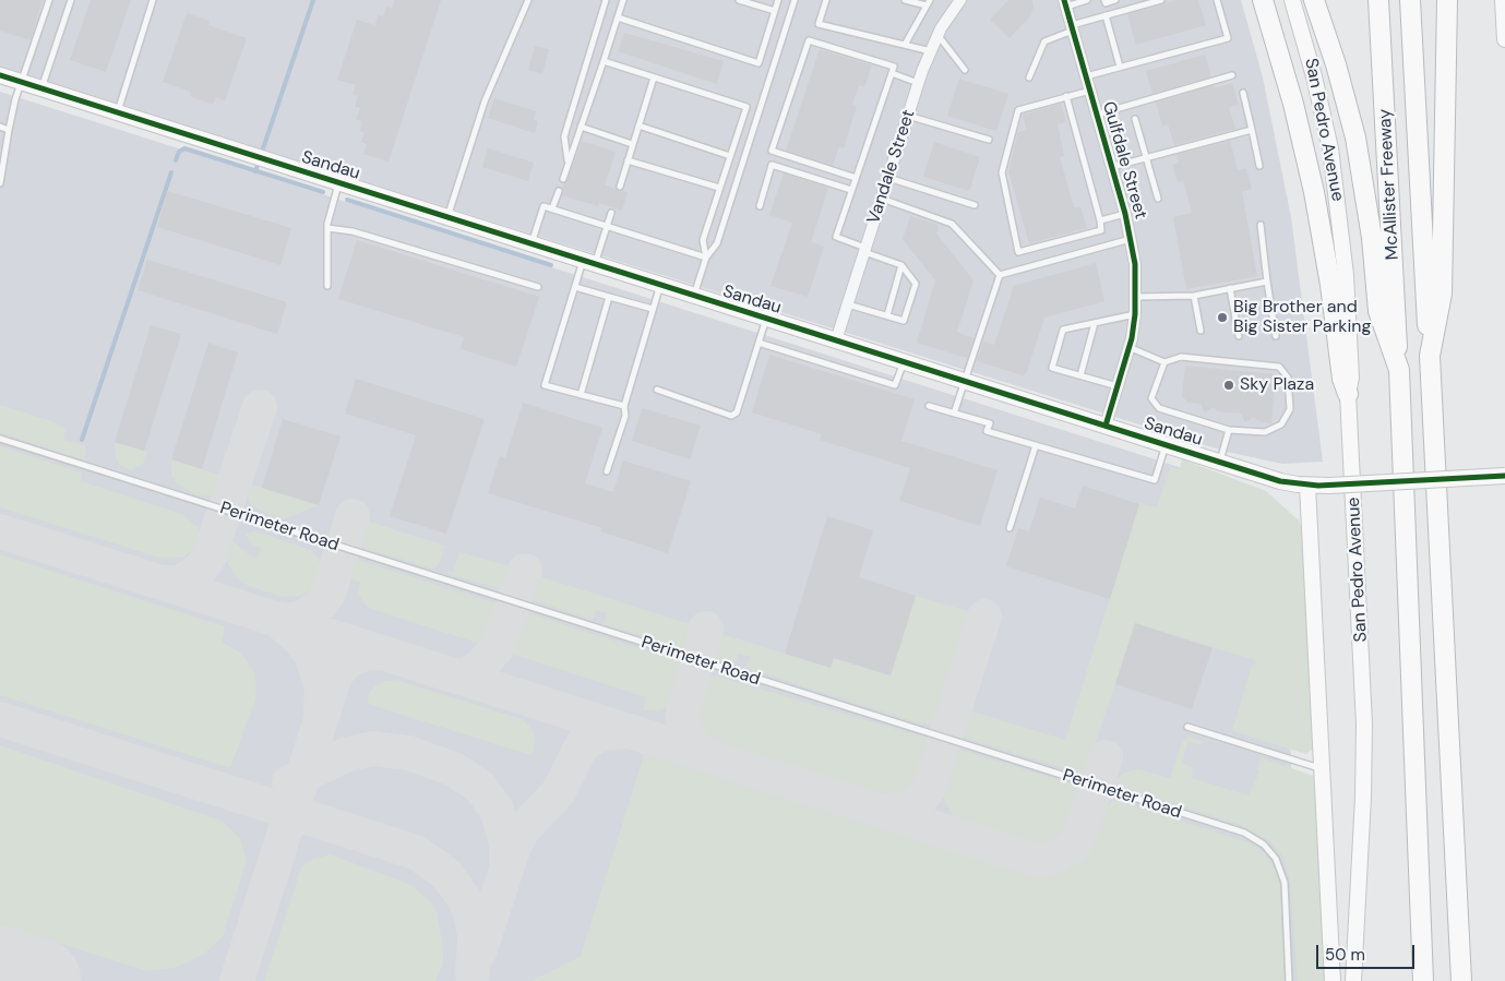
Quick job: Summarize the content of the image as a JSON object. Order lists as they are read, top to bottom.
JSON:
{
  "streets": {
    "highway": ["McAllister Freeway"],
    "street": [
      "San Pedro Avenue",
      "Gulfdale Street",
      "Sandau",
      "Vandale Street"
    ],
    "lane": ["Perimeter Road"]
  },
  "crossings": [
    ["Gulfdale Street", "Sandau"],
    ["Sandau", "Vandale Street"]
  ],
  "places": ["Big Brother and Big Sister Parking", "Sky Plaza"],
  "scale_bar": "50 m"
}
